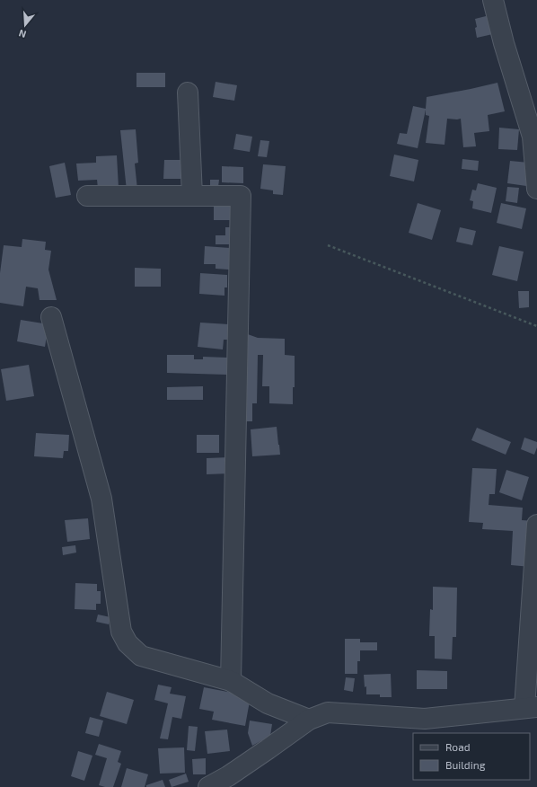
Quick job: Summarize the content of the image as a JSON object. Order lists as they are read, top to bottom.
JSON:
{
  "legend": ["Road", "Building"],
  "north": "bottom"
}
